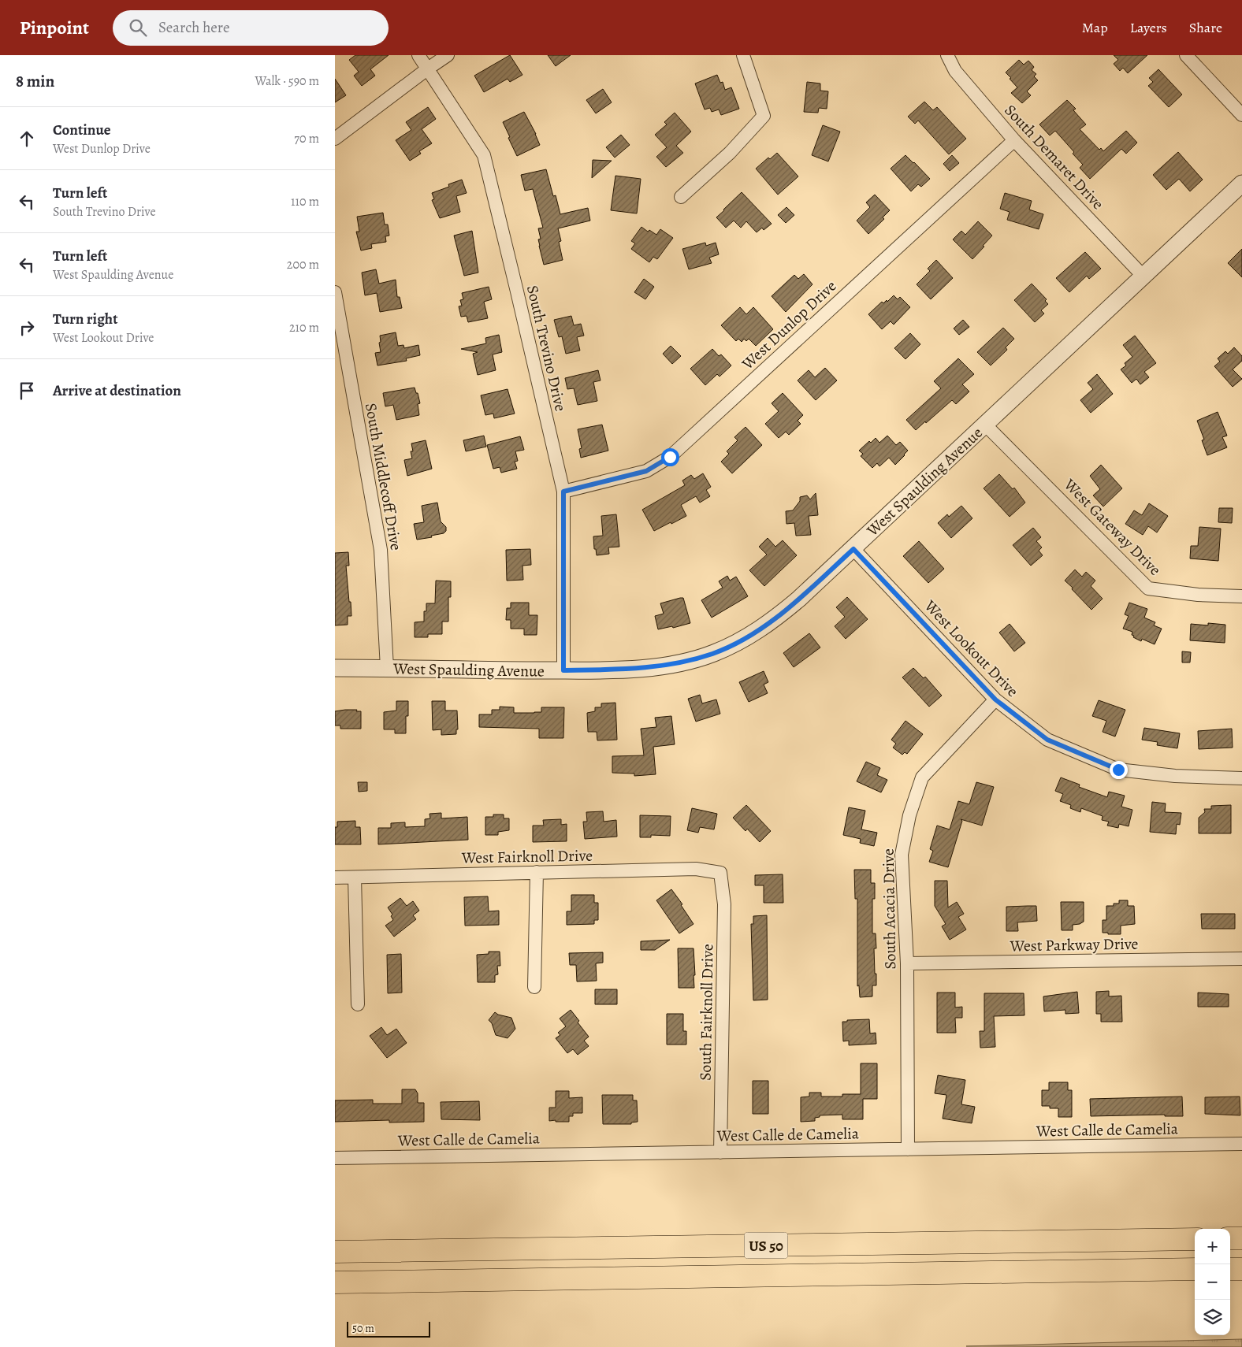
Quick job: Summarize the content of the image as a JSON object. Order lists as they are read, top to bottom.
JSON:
{
  "streets": {
    "highway": ["US 50"],
    "street": [
      "South Demaret Drive",
      "West Dunlop Drive",
      "South Trevino Drive",
      "South Middlecoff Drive",
      "West Spaulding Avenue",
      "West Gateway Drive",
      "West Lookout Drive",
      "West Fairknoll Drive",
      "South Acacia Drive",
      "West Parkway Drive",
      "South Fairknoll Drive",
      "West Calle de Camelia"
    ]
  },
  "crossings": [
    ["South Demaret Drive", "West Dunlop Drive"],
    ["South Demaret Drive", "West Spaulding Avenue"],
    ["West Dunlop Drive", "South Trevino Drive"],
    ["South Trevino Drive", "West Spaulding Avenue"],
    ["South Middlecoff Drive", "West Spaulding Avenue"],
    ["West Spaulding Avenue", "West Gateway Drive"],
    ["West Spaulding Avenue", "West Lookout Drive"],
    ["West Lookout Drive", "South Acacia Drive"],
    ["West Fairknoll Drive", "South Fairknoll Drive"],
    ["South Acacia Drive", "West Parkway Drive"],
    ["South Acacia Drive", "West Calle de Camelia"],
    ["South Fairknoll Drive", "West Calle de Camelia"]
  ],
  "scale_bar": "50 m",
  "page": {
    "header": "Pinpoint",
    "search": "Search here",
    "nav": ["Map", "Layers", "Share"],
    "heading": ["8 min", "Walk · 590 m"],
    "list": [
      ["Continue", "West Dunlop Drive", "70 m"],
      ["Turn left", "South Trevino Drive", "110 m"],
      ["Turn left", "West Spaulding Avenue", "200 m"],
      ["Turn right", "West Lookout Drive", "210 m"],
      "Arrive at destination"
    ],
    "map_buttons": ["+", "−"],
    "scale": "50 m"
  }
}
